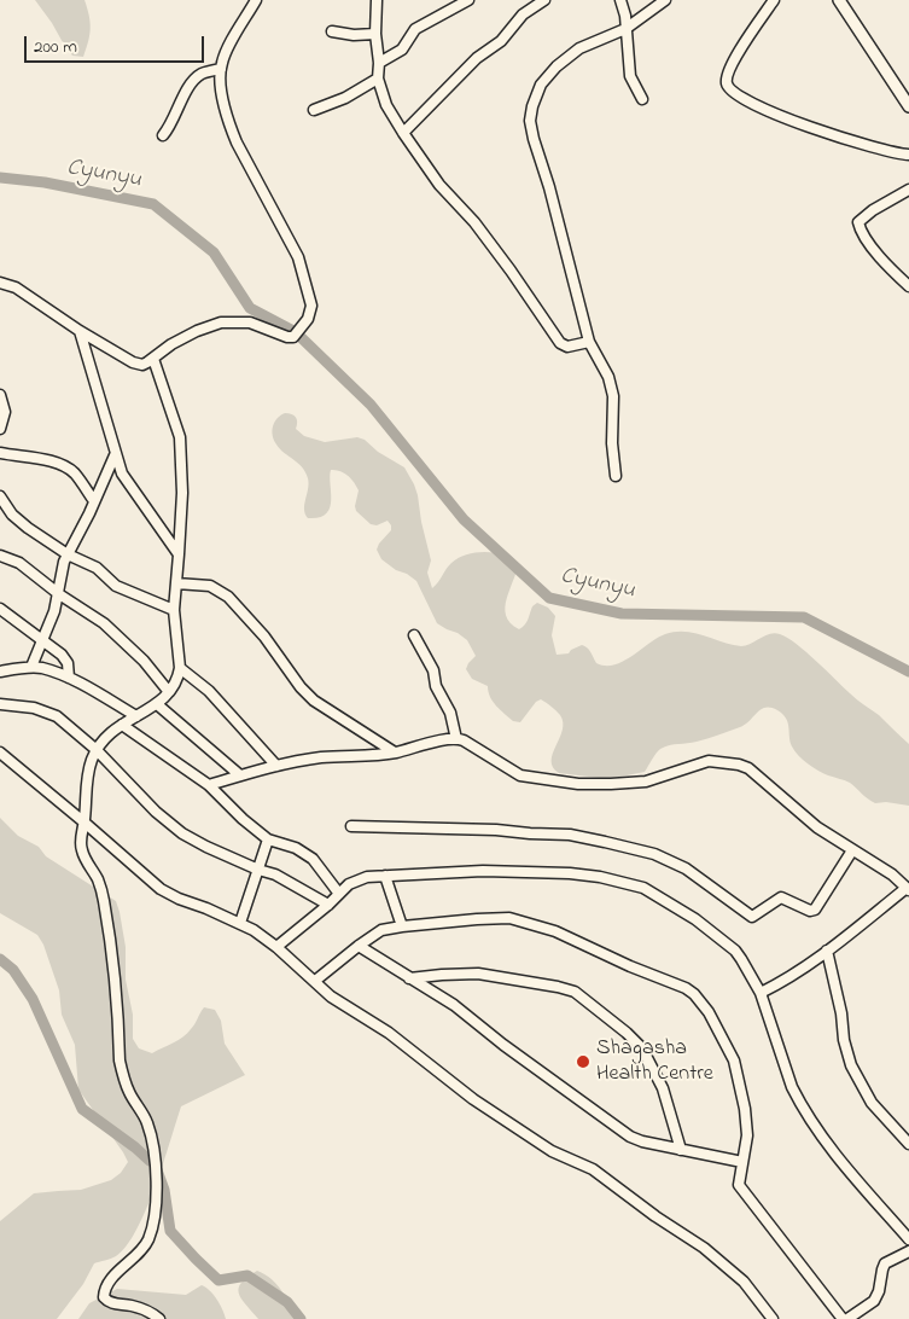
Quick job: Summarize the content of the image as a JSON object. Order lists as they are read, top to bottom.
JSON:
{
  "water": ["Cyunyu"],
  "places": ["Shagasha Health Centre"],
  "scale_bar": "200 m"
}
